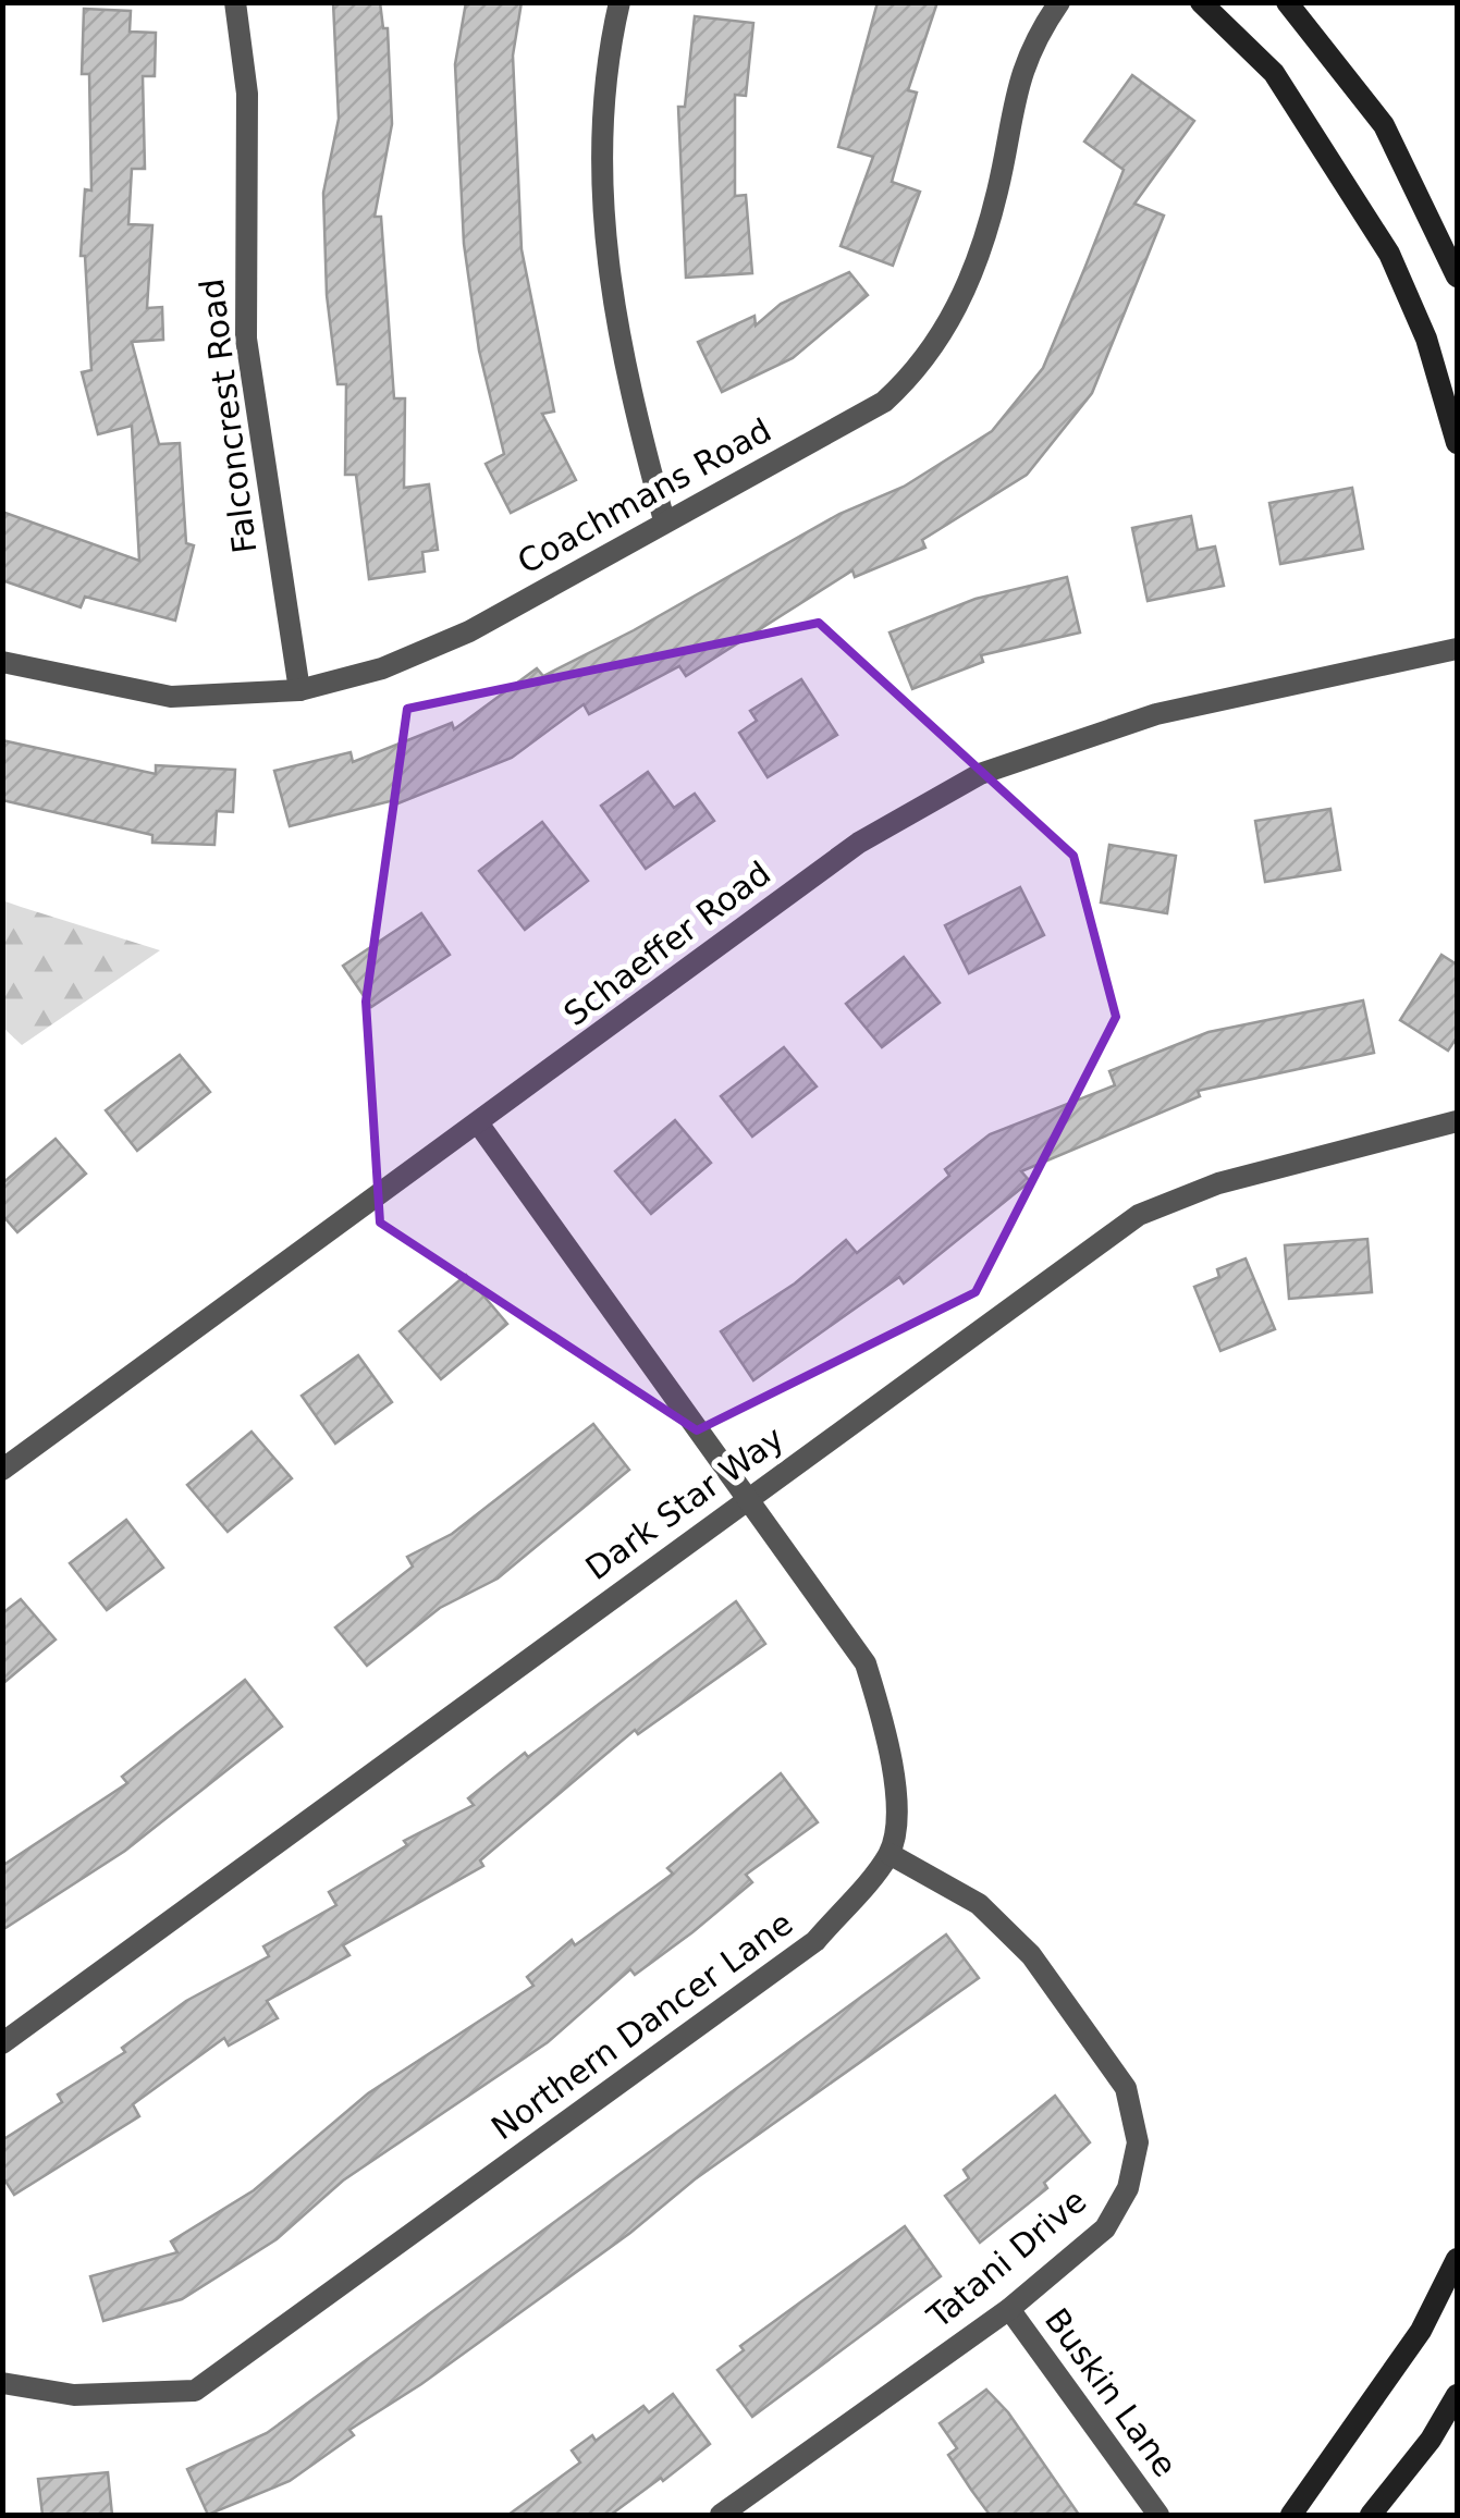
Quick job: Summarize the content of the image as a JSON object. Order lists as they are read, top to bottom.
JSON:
{
  "streets": {
    "street": [
      "Falconcrest Road",
      "Coachmans Road",
      "Schaeffer Road",
      "Dark Star Way",
      "Northern Dancer Lane",
      "Tatani Drive",
      "Buskin Lane"
    ]
  },
  "crossings": [
    ["Falconcrest Road", "Coachmans Road"],
    ["Northern Dancer Lane", "Tatani Drive"],
    ["Tatani Drive", "Buskin Lane"]
  ]
}
